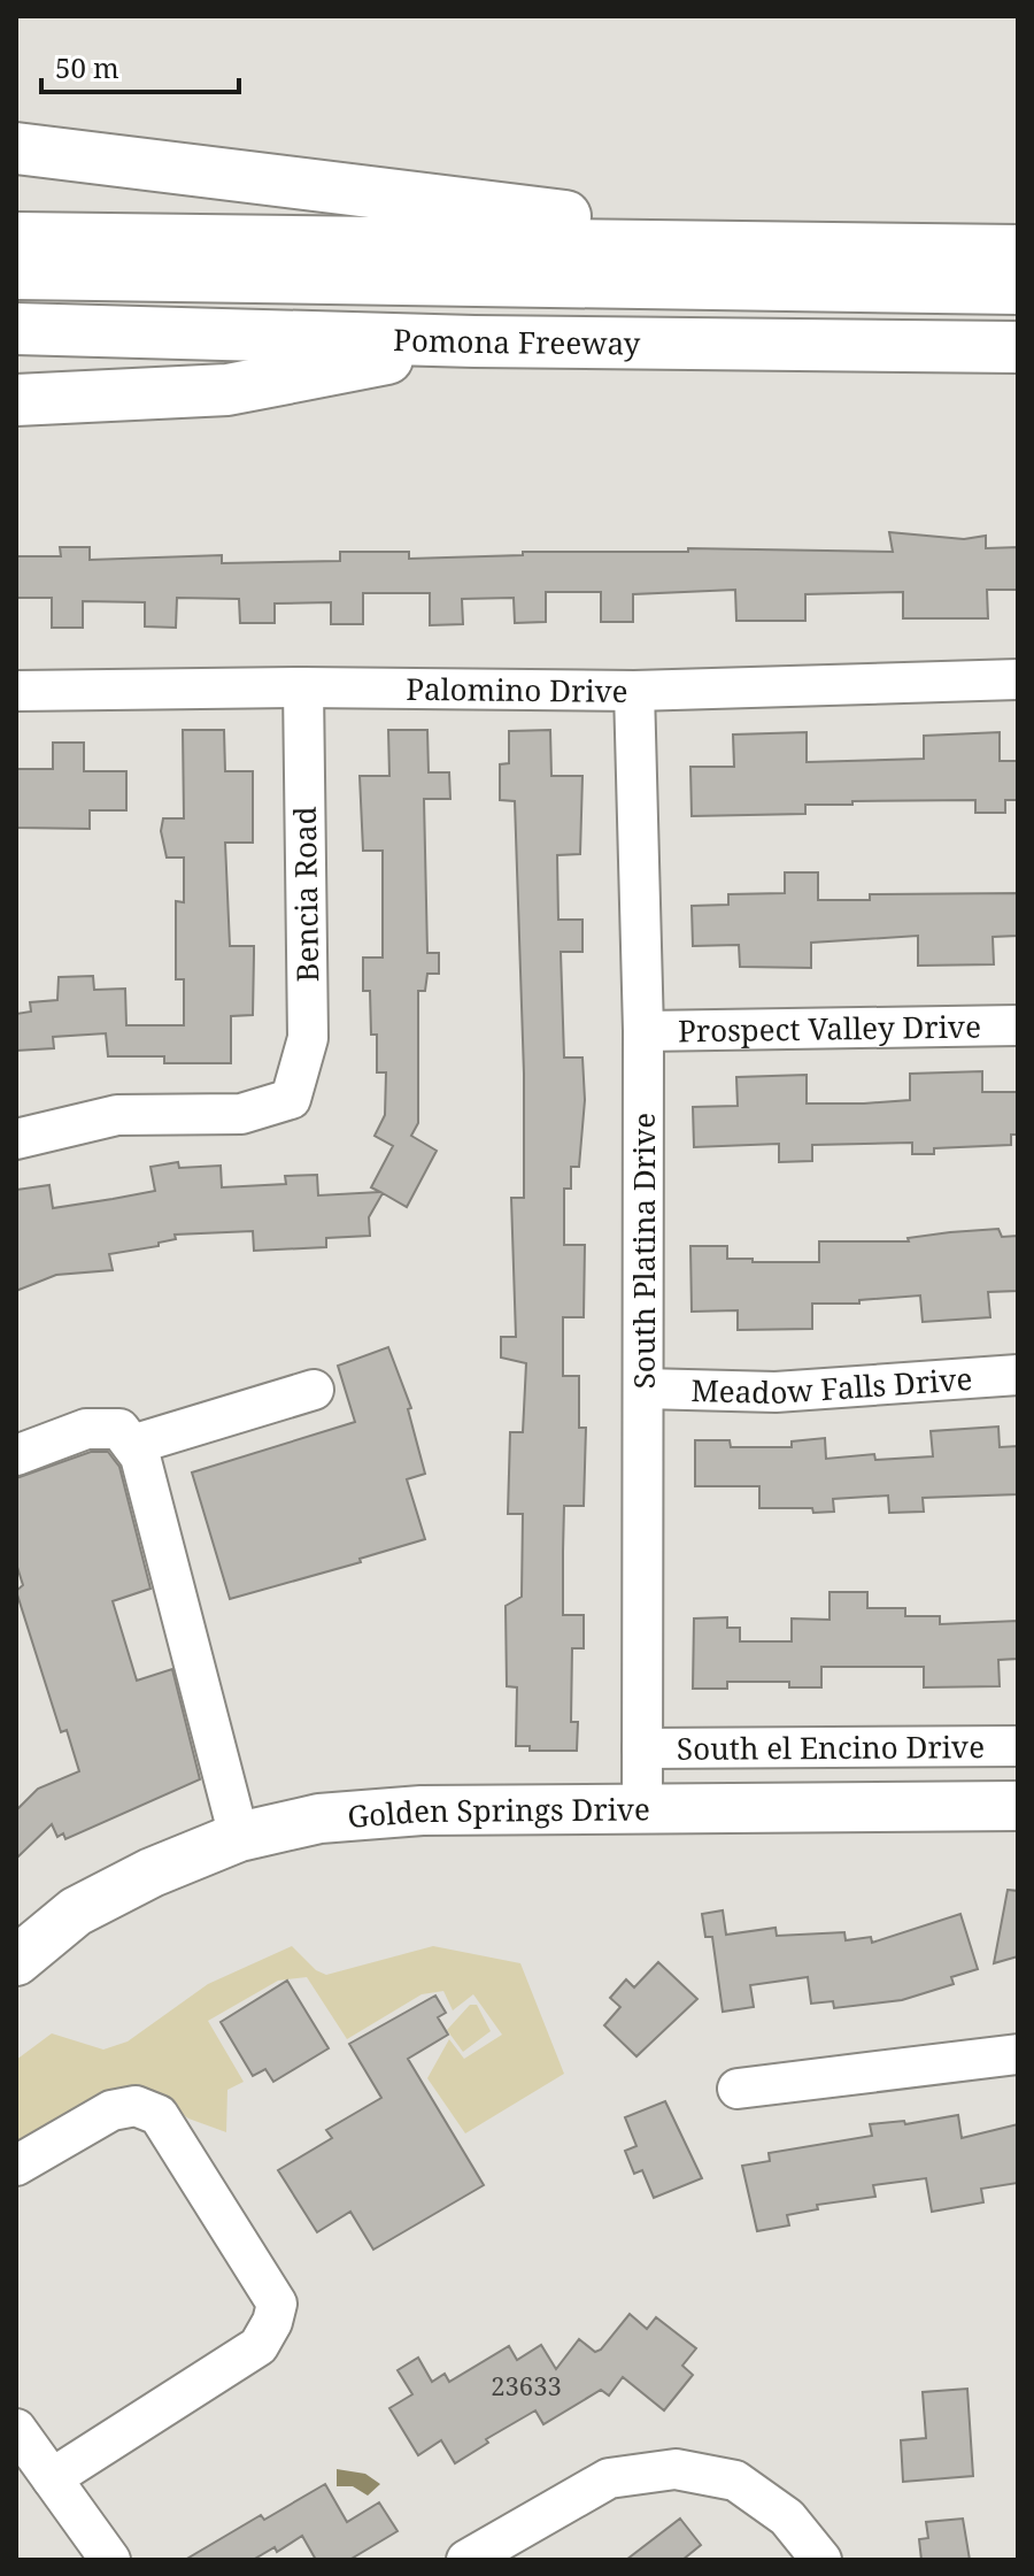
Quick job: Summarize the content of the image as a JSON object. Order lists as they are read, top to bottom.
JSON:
{
  "streets": {
    "highway": ["Pomona Freeway"],
    "main road": ["Golden Springs Drive"],
    "street": [
      "Palomino Drive",
      "Bencia Road",
      "Prospect Valley Drive",
      "South Platina Drive",
      "Meadow Falls Drive",
      "South el Encino Drive"
    ]
  },
  "crossings": [
    ["Palomino Drive", "Bencia Road"],
    ["Palomino Drive", "South Platina Drive"],
    ["Prospect Valley Drive", "South Platina Drive"],
    ["South Platina Drive", "Meadow Falls Drive"],
    ["South Platina Drive", "South el Encino Drive"],
    ["South Platina Drive", "Golden Springs Drive"]
  ],
  "house_numbers": ["23633"],
  "scale_bar": "50 m"
}
